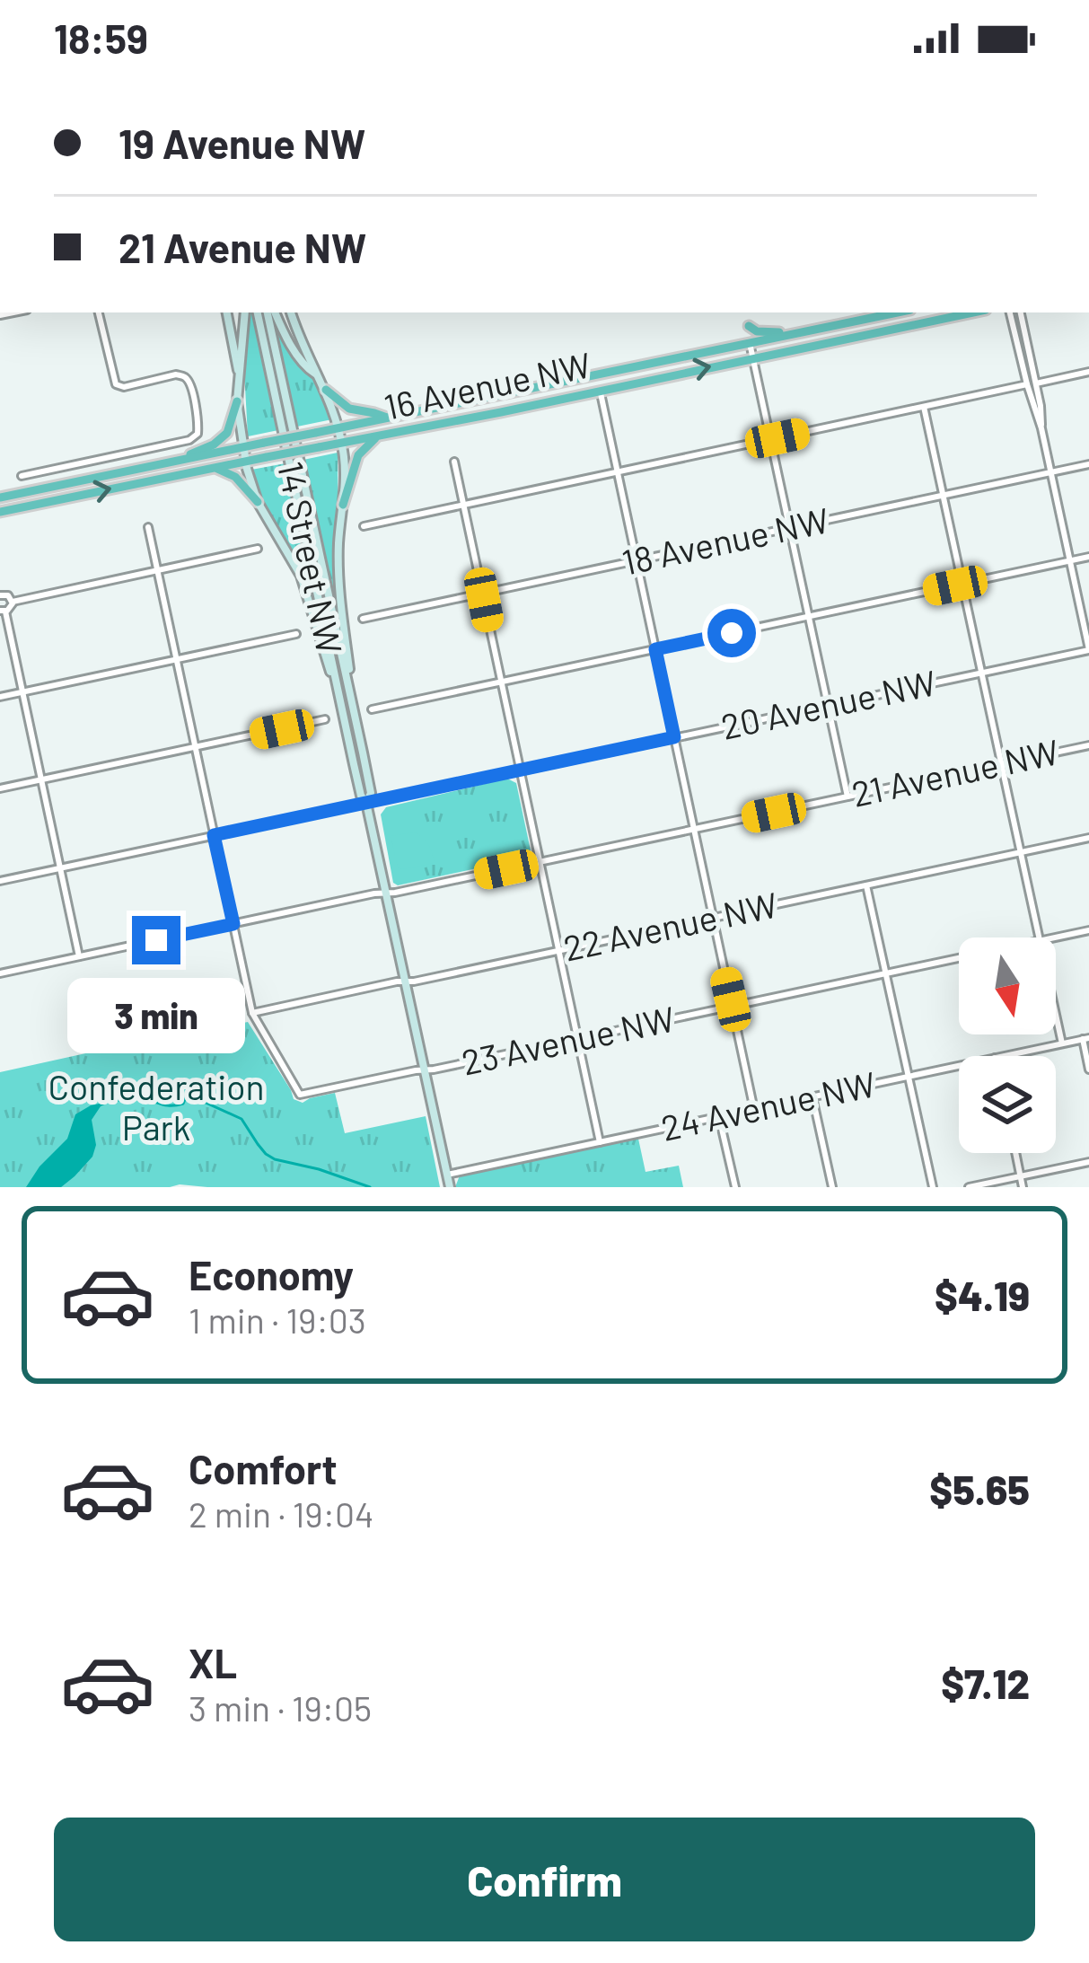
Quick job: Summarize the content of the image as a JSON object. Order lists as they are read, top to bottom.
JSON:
{
  "streets": {
    "highway": ["16 Avenue NW"],
    "main road": ["14 Street NW"],
    "street": [
      "18 Avenue NW",
      "20 Avenue NW",
      "21 Avenue NW",
      "22 Avenue NW",
      "23 Avenue NW",
      "24 Avenue NW"
    ]
  },
  "crossings": [
    ["14 Street NW", "20 Avenue NW"],
    ["14 Street NW", "21 Avenue NW"],
    ["14 Street NW", "22 Avenue NW"],
    ["14 Street NW", "23 Avenue NW"],
    ["14 Street NW", "24 Avenue NW"],
    ["22 Avenue NW", "23 Avenue NW"]
  ],
  "parks": ["Confederation Park"],
  "north": "bottom",
  "page": {
    "status": "18:59",
    "banner": ["19 Avenue NW", "21 Avenue NW"],
    "bubble": "3 min",
    "list": [
      {
        "name": "Economy",
        "note": "1 min · 19:03",
        "value": "$4.19"
      },
      {
        "name": "Comfort",
        "note": "2 min · 19:04",
        "value": "$5.65"
      },
      {
        "name": "XL",
        "note": "3 min · 19:05",
        "value": "$7.12"
      }
    ],
    "buttons": "Confirm"
  }
}
